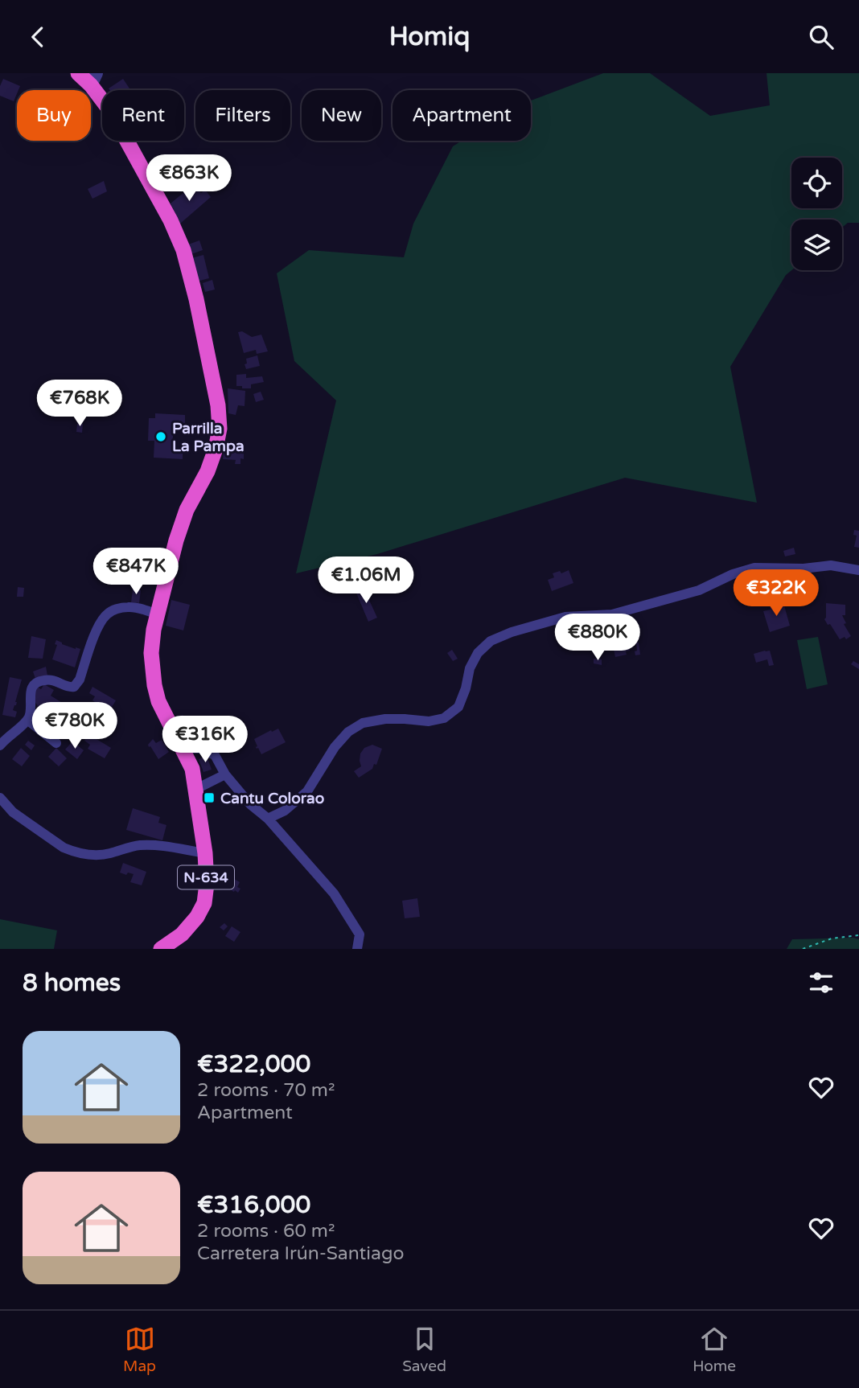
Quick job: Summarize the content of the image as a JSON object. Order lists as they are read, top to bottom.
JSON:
{
  "streets": {
    "highway": ["N-634"]
  },
  "places": {
    "other": ["Parrilla La Pampa"],
    "transit": ["Cantu Colorao"]
  },
  "page": {
    "header": "Homiq",
    "chip": [
      "Buy",
      "Rent",
      "Filters",
      "New",
      "Apartment"
    ],
    "price": [
      "€863K",
      "€768K",
      "€847K",
      "€1.06M",
      "€322K",
      "€880K",
      "€780K",
      "€316K"
    ],
    "heading": "8 homes",
    "list": [
      {
        "name": "€322,000",
        "note": "2 rooms · 70 m² · Apartment"
      },
      {
        "name": "€316,000",
        "note": "2 rooms · 60 m² · Carretera Irún-Santiago"
      }
    ],
    "tabs": ["Map", "Saved", "Home"]
  }
}
